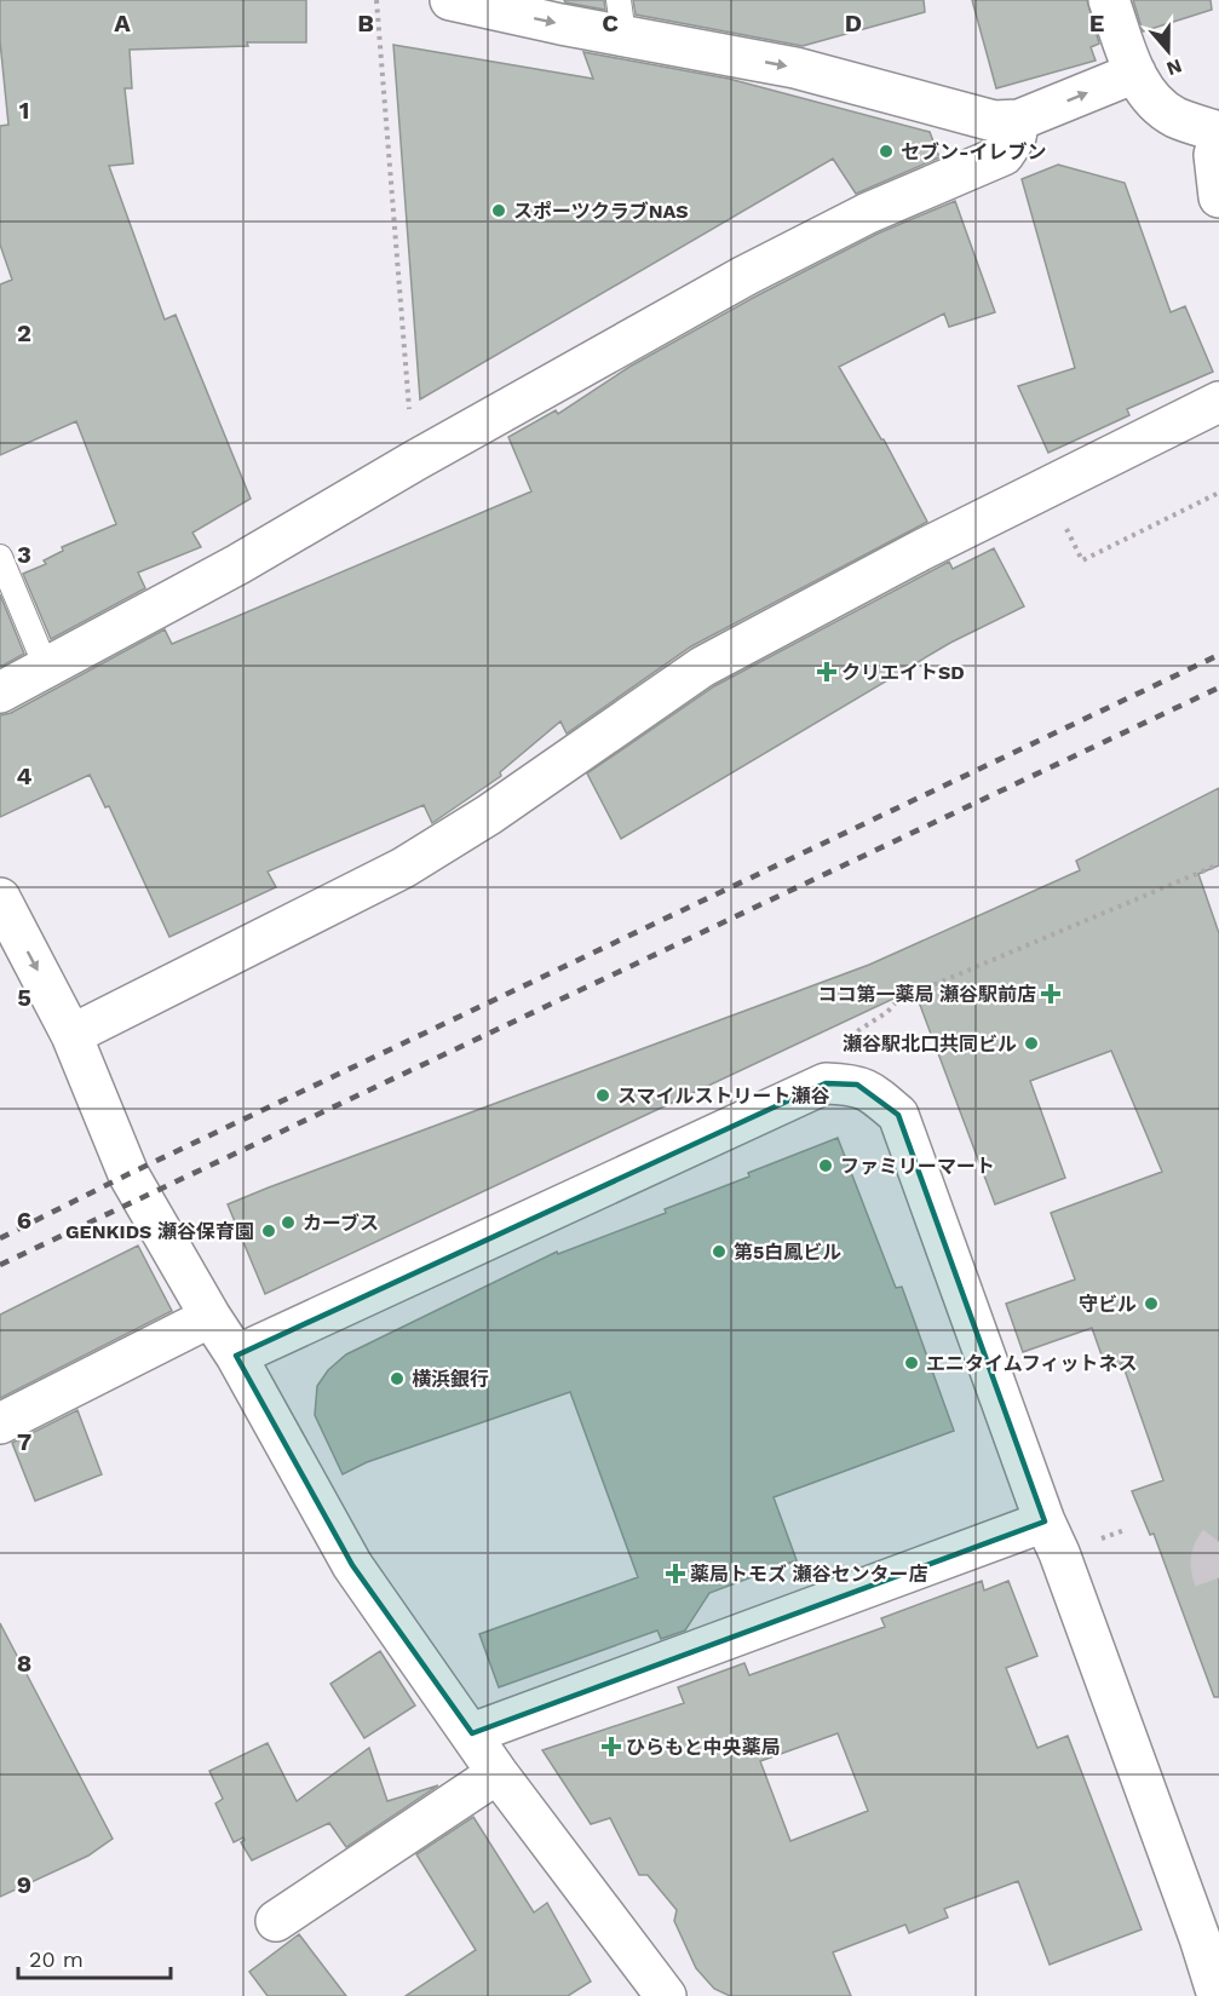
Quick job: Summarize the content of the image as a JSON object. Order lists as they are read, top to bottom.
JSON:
{
  "places": {
    "other": [
      "セブン-イレブン",
      "スポーツクラブNAS",
      "瀬谷駅北口共同ビル",
      "スマイルストリート瀬谷",
      "ファミリーマート",
      "カーブス",
      "GENKIDS 瀬谷保育園",
      "第5白鳳ビル",
      "守ビル",
      "エニタイムフィットネス",
      "横浜銀行"
    ],
    "health": [
      "クリエイトSD",
      "ココ第一薬局 瀬谷駅前店",
      "薬局トモズ 瀬谷センター店",
      "ひらもと中央薬局"
    ]
  },
  "scale_bar": "20 m",
  "north": "bottom",
  "grid": {
    "columns": [
      "A",
      "B",
      "C",
      "D",
      "E"
    ],
    "rows": [
      "1",
      "2",
      "3",
      "4",
      "5",
      "6",
      "7",
      "8",
      "9"
    ]
  }
}
